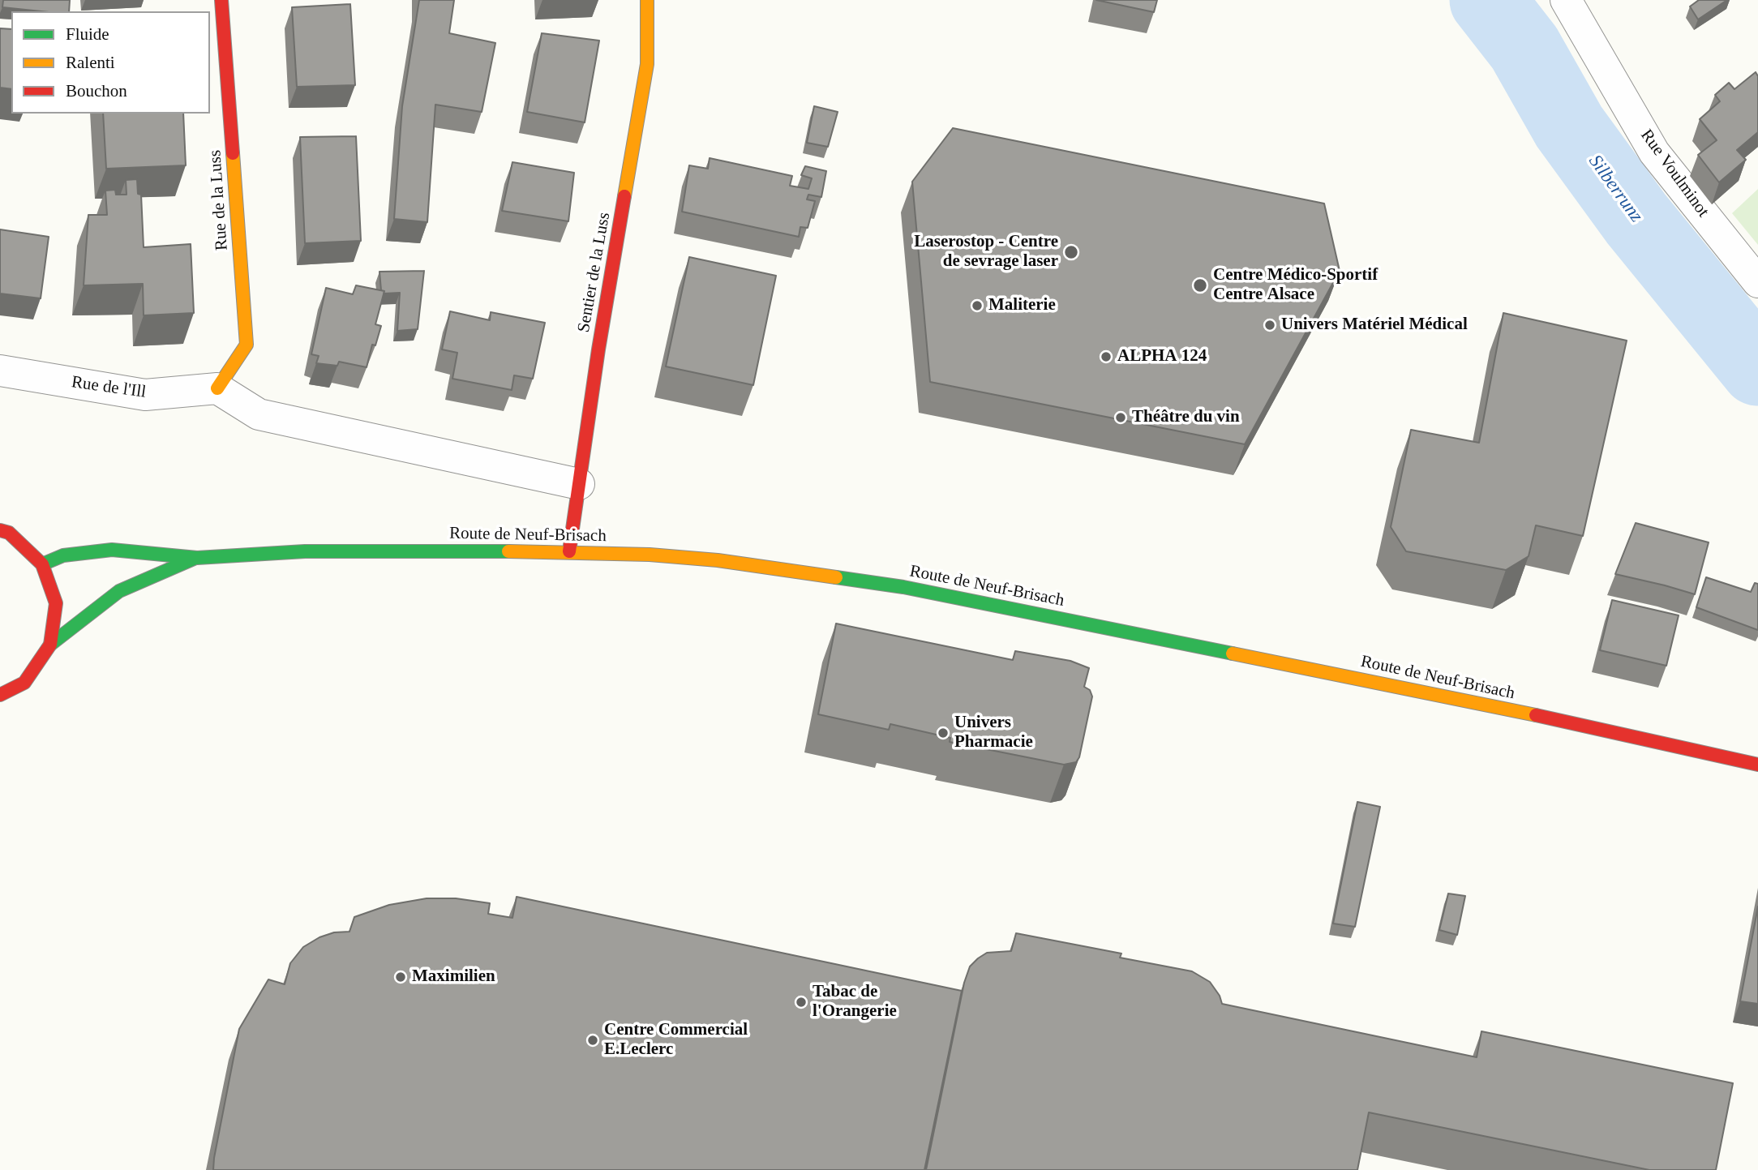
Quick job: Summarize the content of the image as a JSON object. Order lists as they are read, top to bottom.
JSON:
{
  "streets": {
    "main road": ["Rue de la Luss", "Sentier de la Luss", "Route de Neuf-Brisach"],
    "street": ["Rue Voulminot", "Rue de l'Ill"]
  },
  "crossings": [
    ["Rue de la Luss", "Rue de l'Ill"],
    ["Sentier de la Luss", "Route de Neuf-Brisach"]
  ],
  "water": ["Silberrunz"],
  "places": [
    "Laserostop - Centre de sevrage laser",
    "Centre Médico-Sportif Centre Alsace",
    "Maliterie",
    "Univers Matériel Médical",
    "ALPHA 124",
    "Théâtre du vin",
    "Univers Pharmacie",
    "Maximilien",
    "Tabac de l'Orangerie",
    "Centre Commercial E.Leclerc"
  ],
  "legend": ["Fluide", "Ralenti", "Bouchon"]
}
